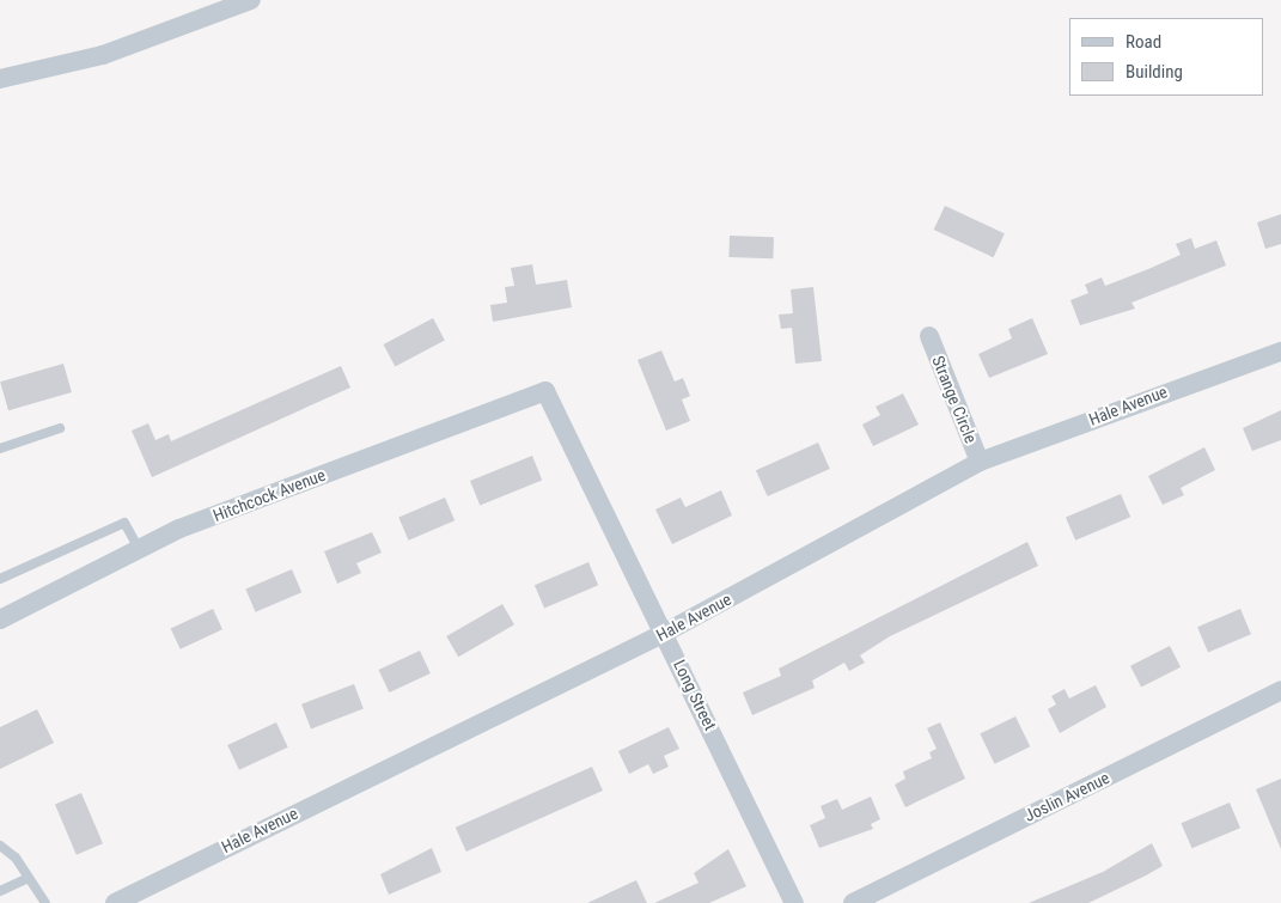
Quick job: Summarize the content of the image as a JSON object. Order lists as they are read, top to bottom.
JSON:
{
  "streets": {
    "street": [
      "Strange Circle",
      "Hale Avenue",
      "Hitchcock Avenue",
      "Long Street",
      "Joslin Avenue"
    ]
  },
  "crossings": [
    ["Strange Circle", "Hale Avenue"],
    ["Hale Avenue", "Long Street"],
    ["Hitchcock Avenue", "Long Street"]
  ],
  "legend": ["Road", "Building"]
}
